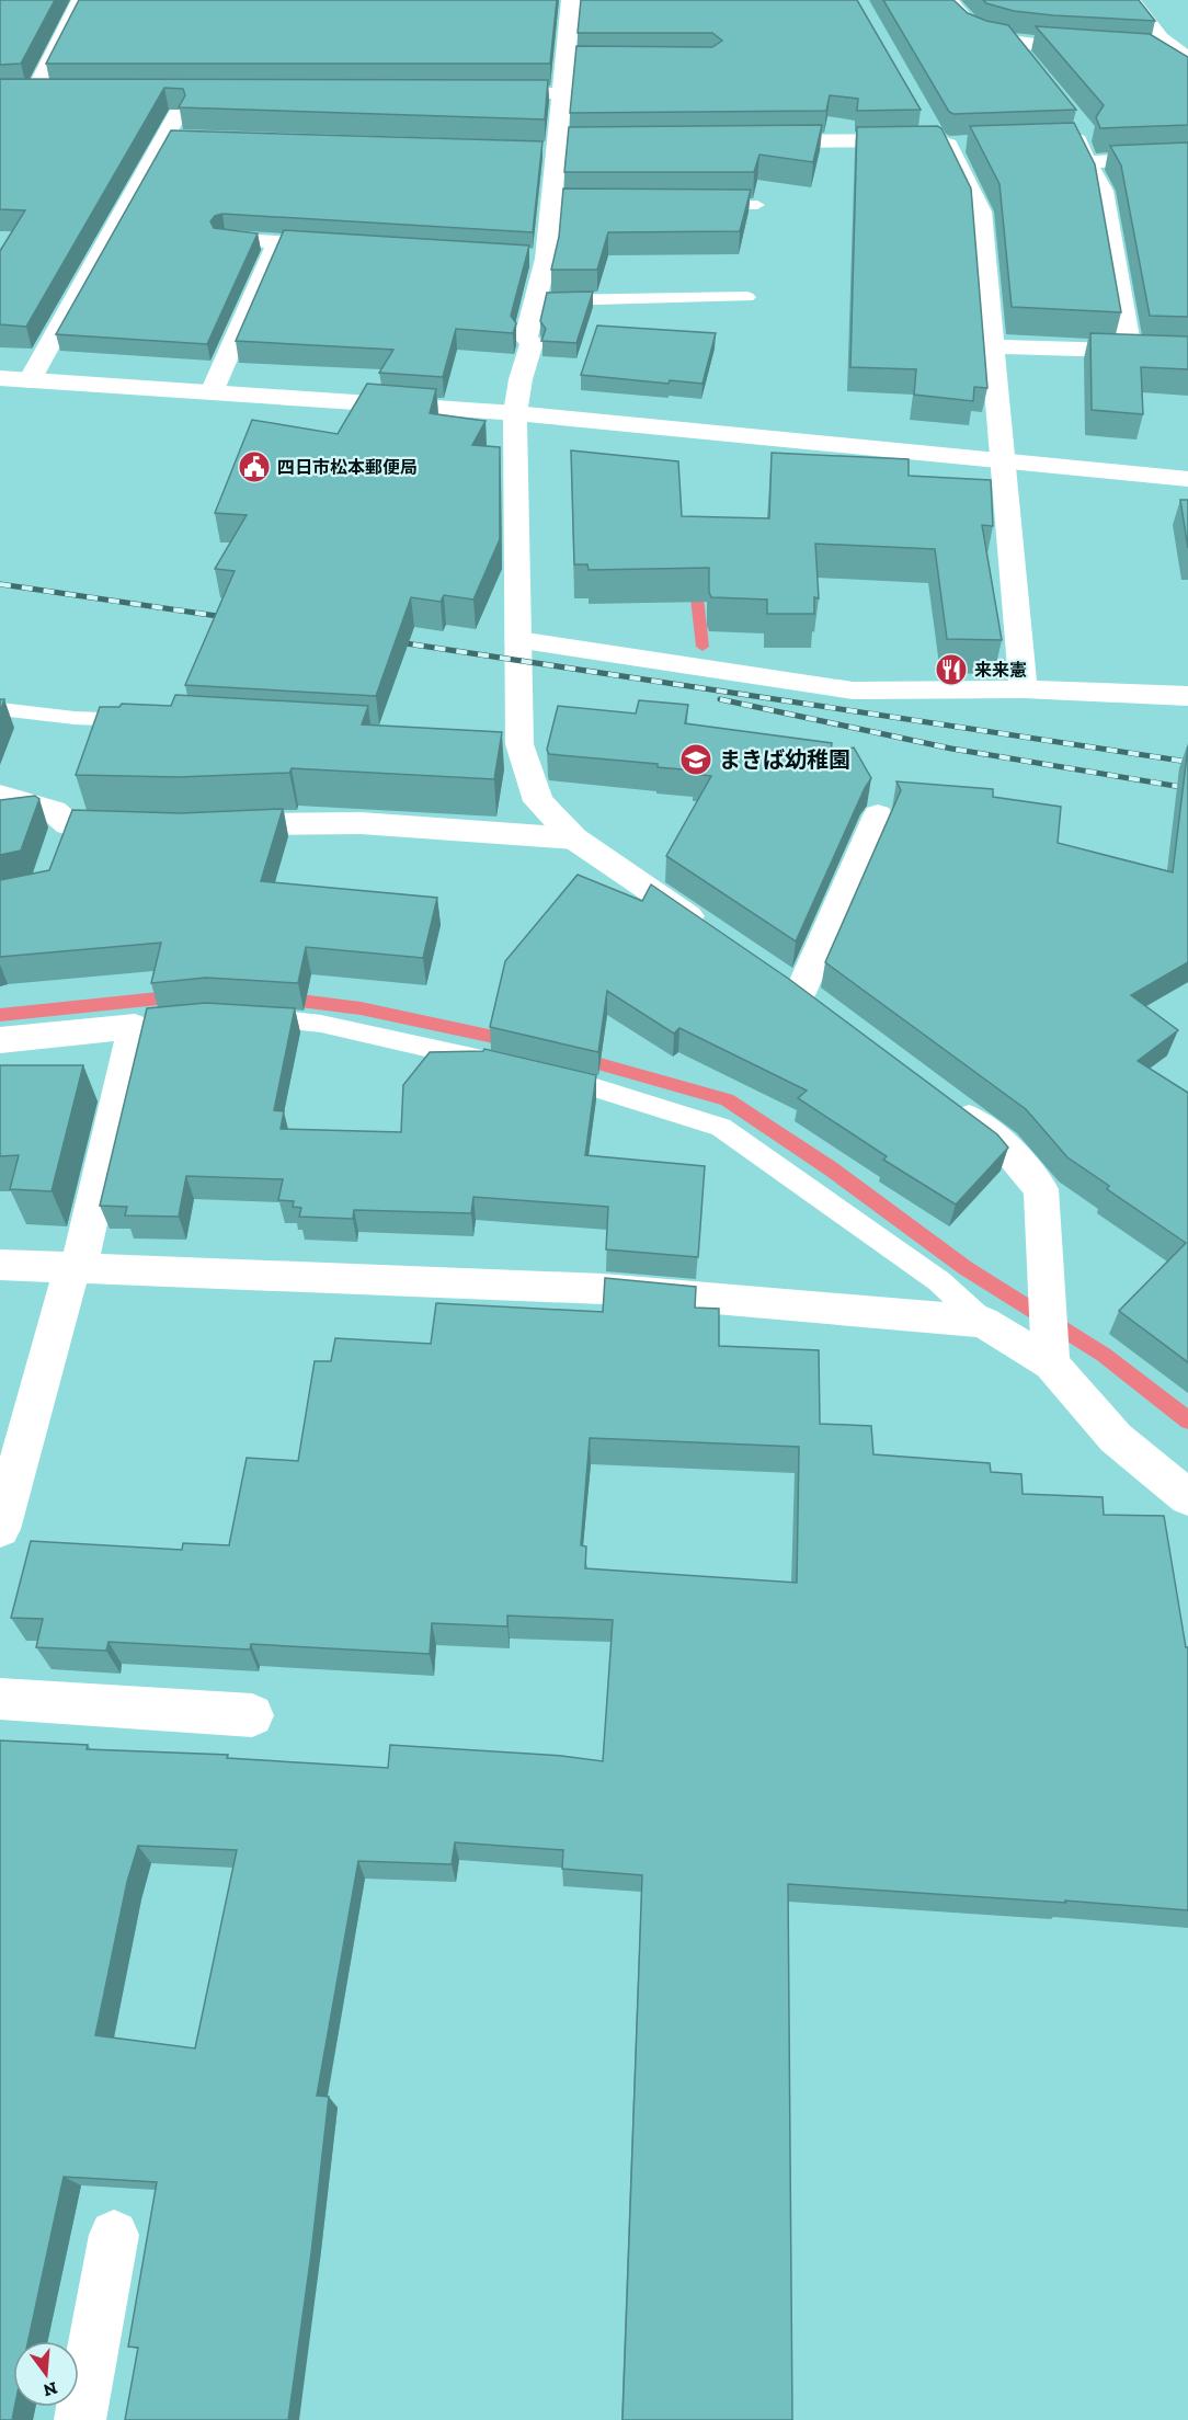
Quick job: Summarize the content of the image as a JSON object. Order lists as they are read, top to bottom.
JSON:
{
  "places": {
    "public building": ["四日市松本郵便局"],
    "restaurant": ["来来憲"],
    "school or university": ["まきば幼稚園"]
  },
  "north": "bottom"
}
